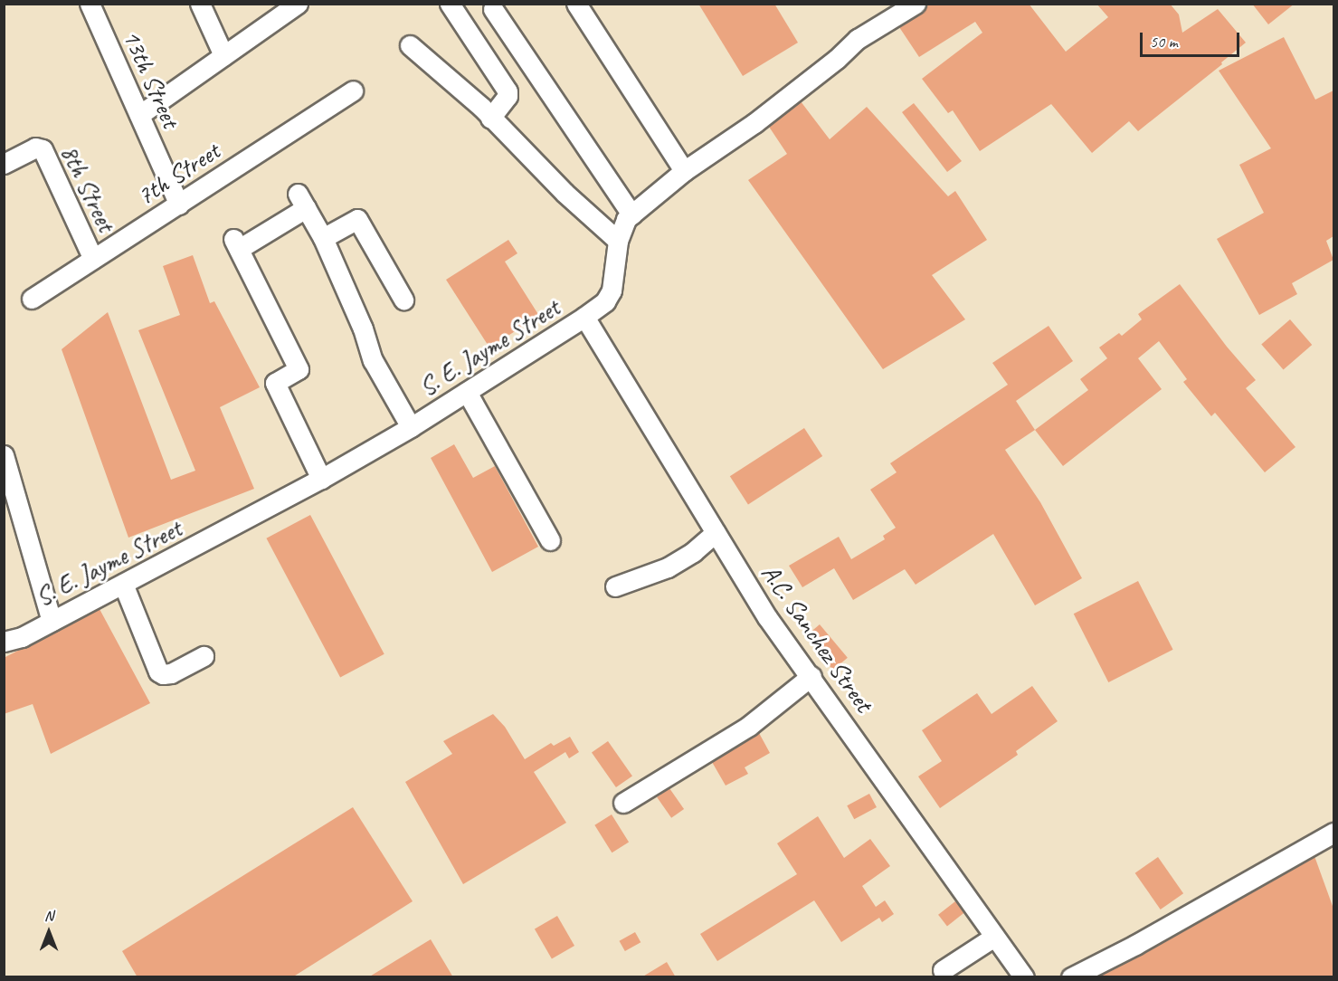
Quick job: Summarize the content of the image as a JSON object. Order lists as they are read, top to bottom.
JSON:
{
  "streets": {
    "street": [
      "13th Street",
      "7th Street",
      "8th Street",
      "S. E. Jayme Street",
      "A.C. Sanchez Street"
    ]
  },
  "crossings": [
    ["13th Street", "7th Street"],
    ["7th Street", "8th Street"],
    ["S. E. Jayme Street", "A.C. Sanchez Street"]
  ],
  "scale_bar": "50 m",
  "north": "top"
}
